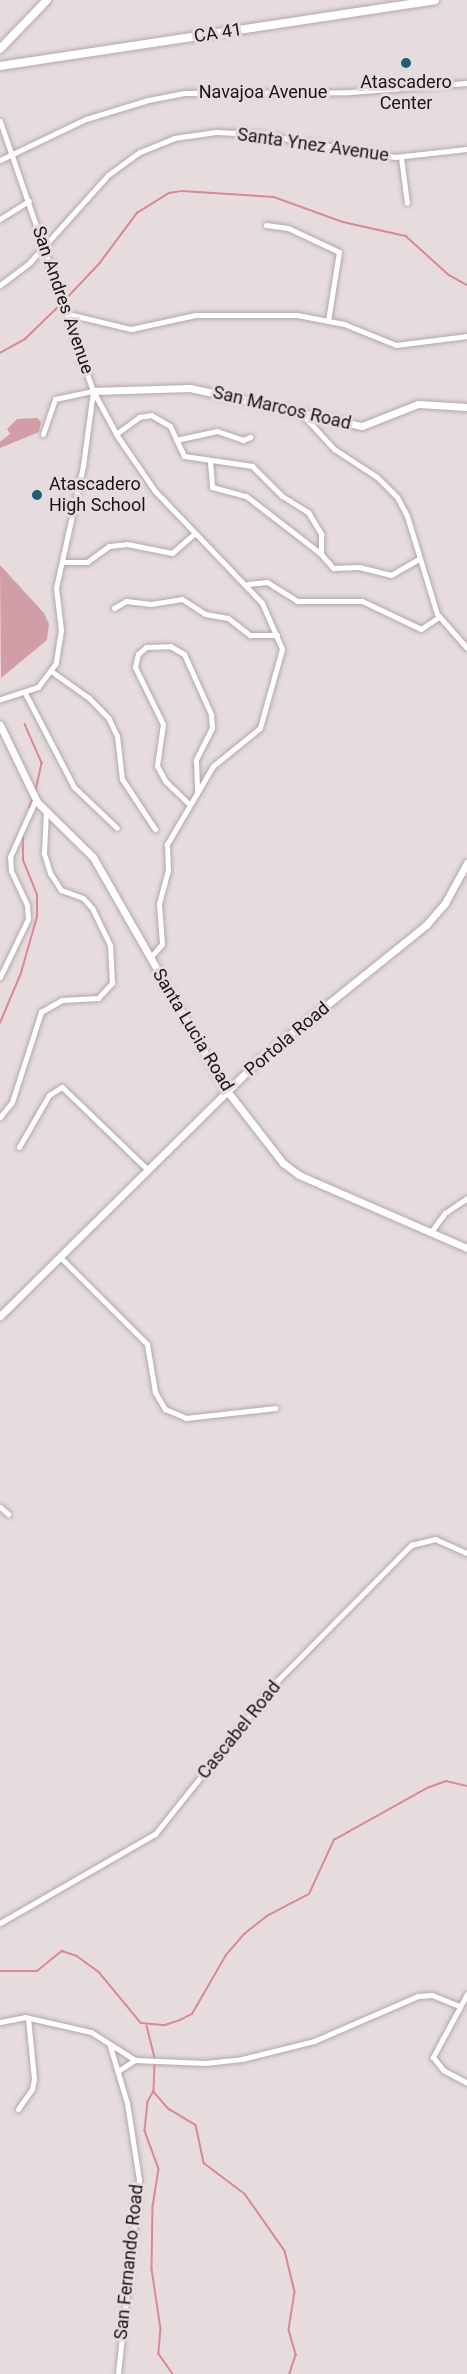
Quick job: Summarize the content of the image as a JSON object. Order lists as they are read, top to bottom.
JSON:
{
  "streets": {
    "main road": ["CA 41"],
    "street": [
      "Navajoa Avenue",
      "Santa Ynez Avenue",
      "San Andres Avenue",
      "San Marcos Road",
      "Santa Lucia Road",
      "Portola Road",
      "Cascabel Road",
      "San Fernando Road"
    ]
  },
  "crossings": [
    ["Navajoa Avenue", "San Andres Avenue"],
    ["Santa Ynez Avenue", "San Andres Avenue"],
    ["San Andres Avenue", "San Marcos Road"],
    ["Santa Lucia Road", "Portola Road"]
  ],
  "places": ["Atascadero Center", "Atascadero High School"]
}
